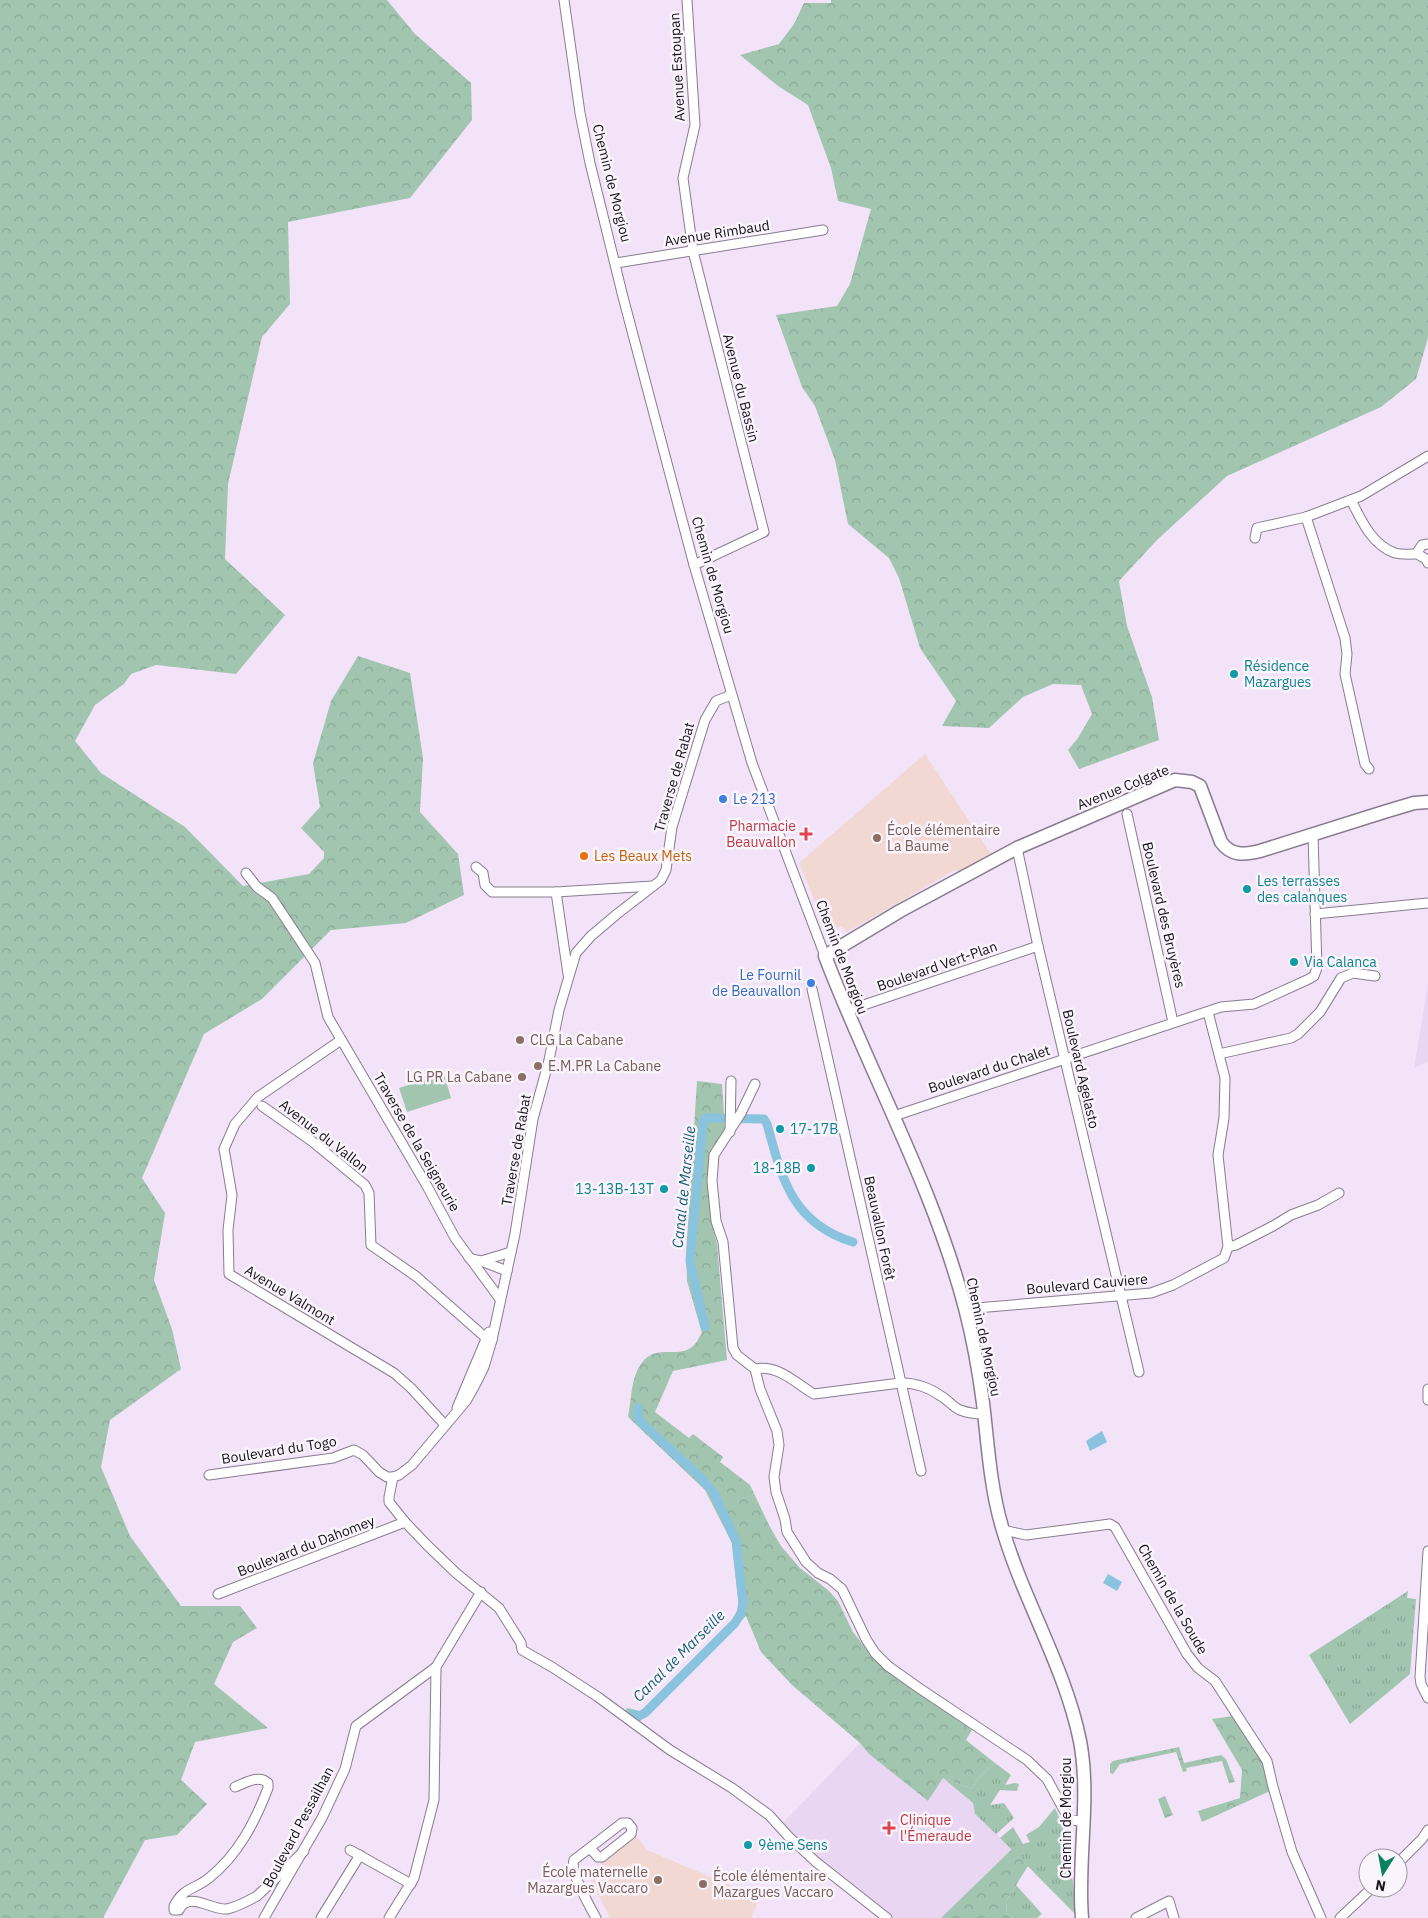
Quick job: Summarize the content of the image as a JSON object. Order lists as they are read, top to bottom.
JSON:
{
  "streets": {
    "street": [
      "Avenue Estoupan",
      "Chemin de Morgiou",
      "Avenue Rimbaud",
      "Avenue du Bassin",
      "Traverse de Rabat",
      "Avenue Colgate",
      "Boulevard des Bruyères",
      "Boulevard Vert-Plan",
      "Boulevard du Chalet",
      "Boulevard Agelasto",
      "Avenue du Vallon",
      "Traverse de la Seigneurie",
      "Beauvallon Forêt",
      "Boulevard Cauviere",
      "Avenue Valmont",
      "Boulevard du Togo",
      "Boulevard du Dahomey",
      "Chemin de la Soude",
      "Boulevard Pessailhan"
    ]
  },
  "crossings": [
    ["Avenue Estoupan", "Avenue Rimbaud"],
    ["Avenue Estoupan", "Avenue du Bassin"],
    ["Chemin de Morgiou", "Avenue Rimbaud"],
    ["Chemin de Morgiou", "Avenue du Bassin"],
    ["Chemin de Morgiou", "Traverse de Rabat"],
    ["Chemin de Morgiou", "Avenue Colgate"],
    ["Chemin de Morgiou", "Boulevard Vert-Plan"],
    ["Chemin de Morgiou", "Boulevard du Chalet"],
    ["Chemin de Morgiou", "Boulevard Cauviere"],
    ["Chemin de Morgiou", "Chemin de la Soude"],
    ["Avenue Rimbaud", "Avenue du Bassin"],
    ["Avenue Colgate", "Boulevard Agelasto"],
    ["Boulevard des Bruyères", "Boulevard du Chalet"],
    ["Boulevard Vert-Plan", "Boulevard Agelasto"],
    ["Boulevard du Chalet", "Boulevard Agelasto"],
    ["Boulevard Agelasto", "Boulevard Cauviere"],
    ["Traverse de la Seigneurie", "Avenue Valmont"]
  ],
  "water": ["Canal de Marseille"],
  "places": {
    "other": [
      "Résidence Mazargues",
      "Le 213",
      "École élémentaire La Baume",
      "Les Beaux Mets",
      "Les terrasses des calanques",
      "Via Calanca",
      "Le Fournil de Beauvallon",
      "CLG La Cabane",
      "E.M.PR La Cabane",
      "LG PR La Cabane",
      "17-17B",
      "18-18B",
      "13-13B-13T",
      "9ème Sens",
      "École maternelle Mazargues Vaccaro",
      "École élémentaire Mazargues Vaccaro"
    ],
    "health": ["Pharmacie Beauvallon", "Clinique l'Émeraude"]
  },
  "north": "bottom"
}
